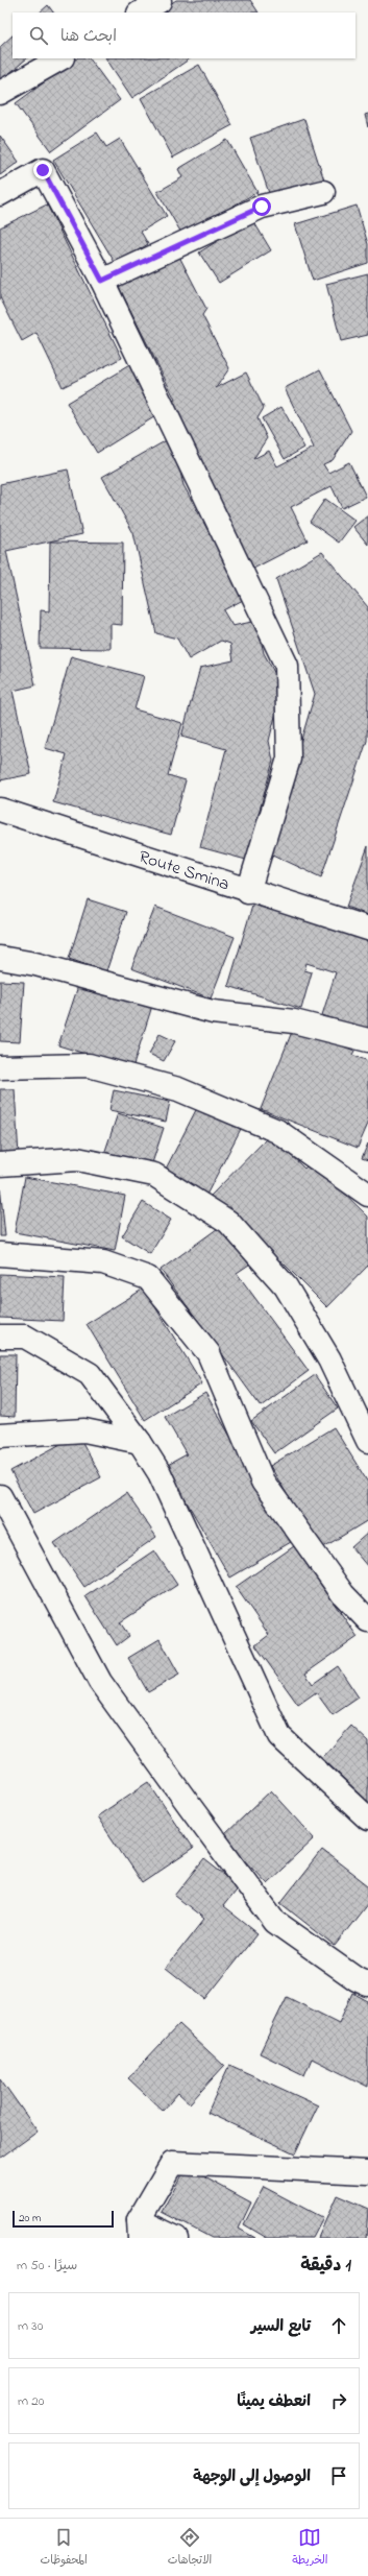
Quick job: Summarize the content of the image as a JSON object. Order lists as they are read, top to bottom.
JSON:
{
  "streets": {
    "street": ["Route Smina"]
  },
  "scale_bar": "20 m",
  "page": {
    "search": "ابحث هنا",
    "scale": "20 m",
    "heading": ["1 دقيقة", "سيرًا · 50 m"],
    "list": [
      ["تابع السير", "30 m"],
      ["انعطف يمينًا", "20 m"],
      "الوصول إلى الوجهة"
    ],
    "nav": ["الخريطة", "الاتجاهات", "المحفوظات"]
  }
}
